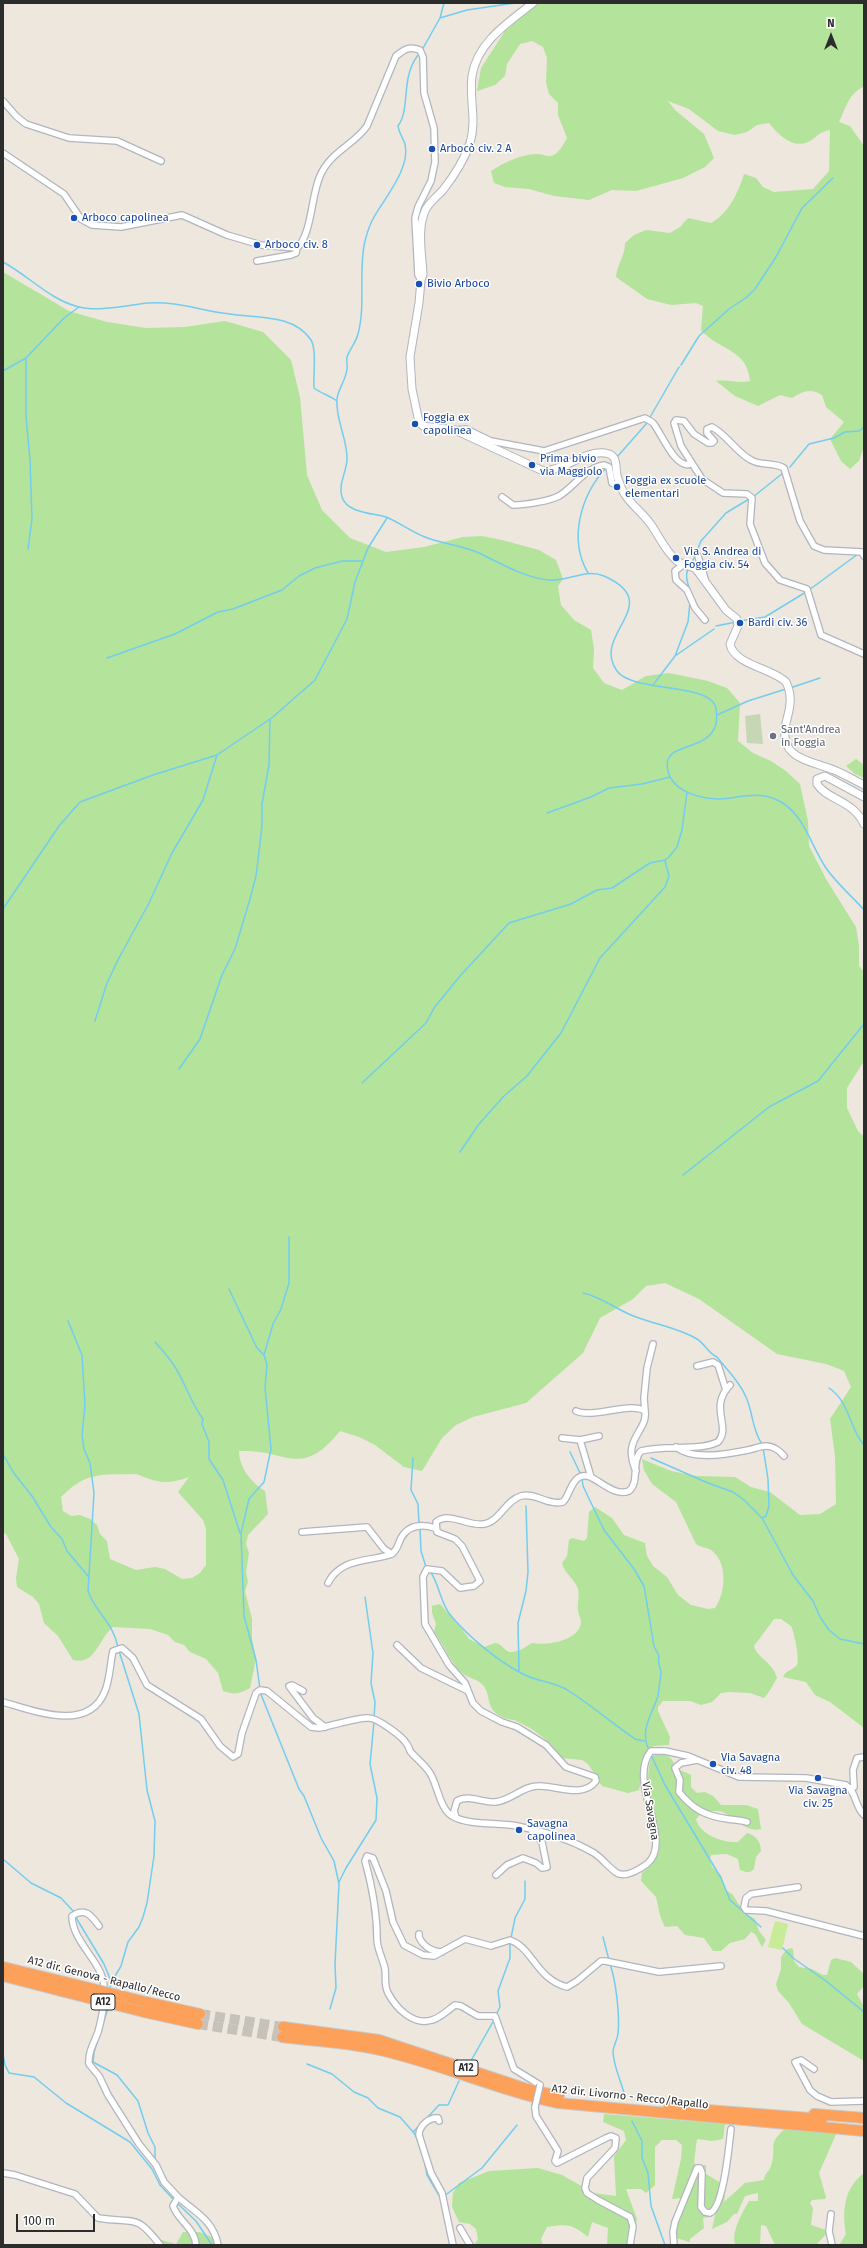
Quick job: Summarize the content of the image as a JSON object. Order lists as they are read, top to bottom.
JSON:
{
  "streets": {
    "highway": ["A12 dir. Genova - Rapallo/Recco", "A12", "A12 dir. Livorno - Recco/Rapallo"],
    "street": ["Via Savagna"]
  },
  "crossings": [
    ["A12 dir. Genova - Rapallo/Recco", "A12"],
    ["A12", "A12 dir. Livorno - Recco/Rapallo"]
  ],
  "places": [
    "Arbocò civ. 2 A",
    "Arboco capolinea",
    "Arboco civ. 8",
    "Bivio Arboco",
    "Foggia ex capolinea",
    "Prima bivio via Maggiolo",
    "Foggia ex scuole elementari",
    "Via S. Andrea di Foggia civ. 54",
    "Bardi civ. 36",
    "Sant'Andrea in Foggia",
    "Via Savagna civ. 48",
    "Via Savagna civ. 25",
    "Savagna capolinea"
  ],
  "scale_bar": "100 m",
  "north": "top"
}
